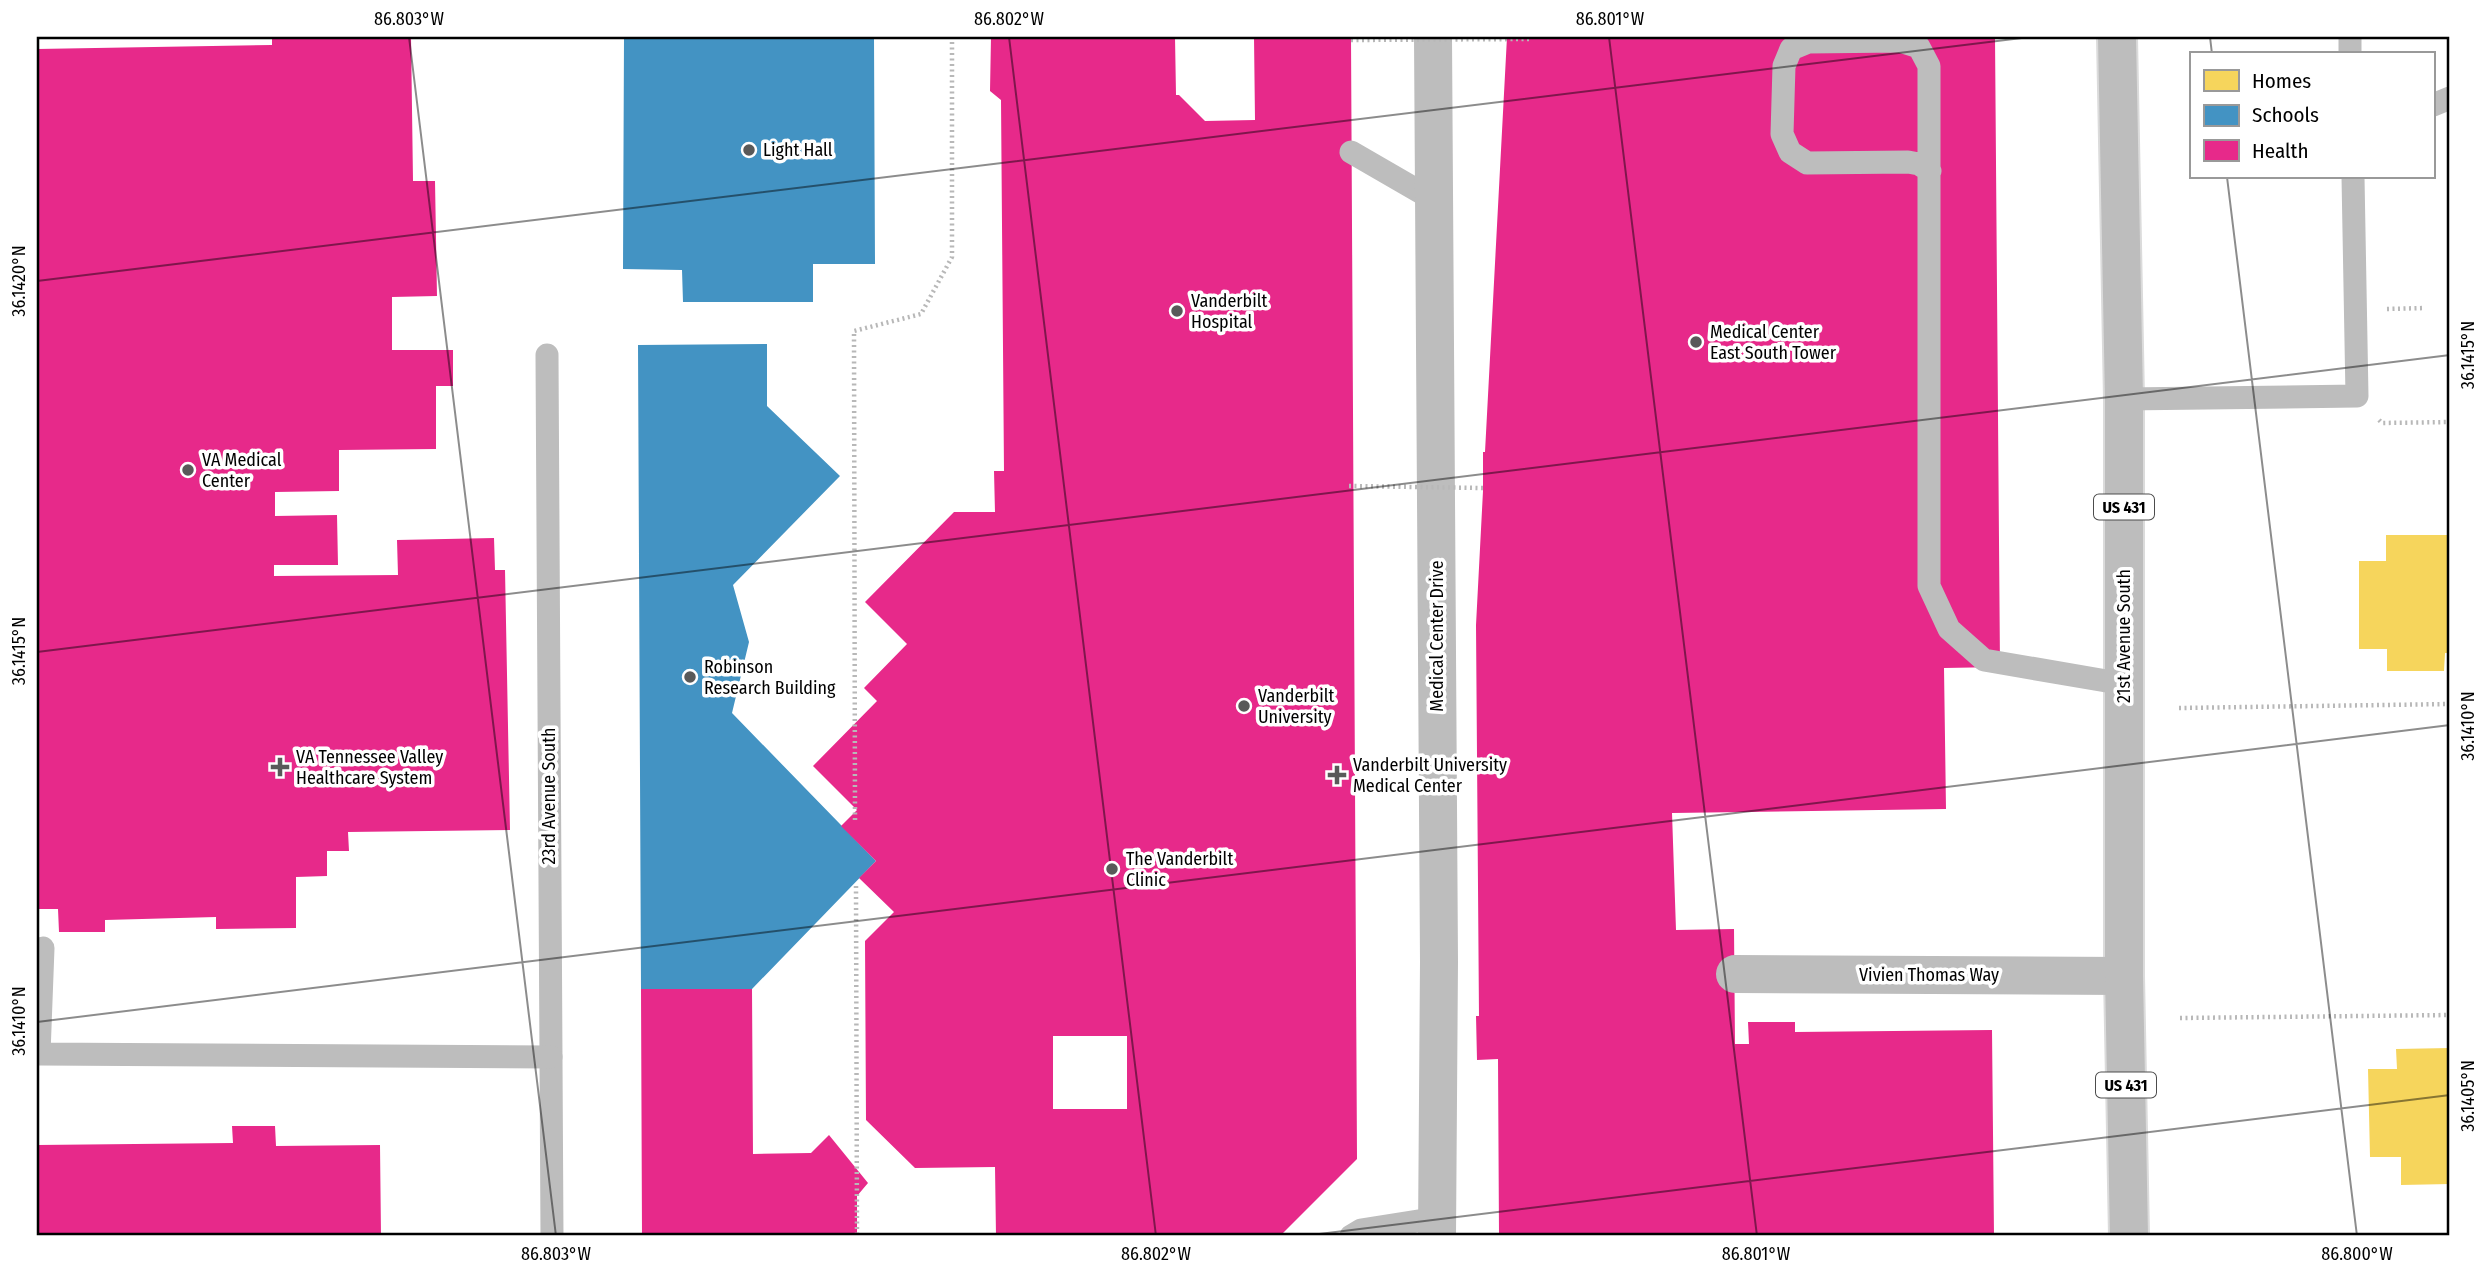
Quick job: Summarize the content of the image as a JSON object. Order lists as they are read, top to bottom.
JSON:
{
  "streets": {
    "street": [
      "US 431",
      "Medical Center Drive",
      "21st Avenue South",
      "Vivien Thomas Way"
    ],
    "lane": ["23rd Avenue South"]
  },
  "crossings": [
    ["21st Avenue South", "Vivien Thomas Way"]
  ],
  "places": {
    "other": [
      "Light Hall",
      "Vanderbilt Hospital",
      "Medical Center East South Tower",
      "VA Medical Center",
      "Robinson Research Building",
      "Vanderbilt University",
      "The Vanderbilt Clinic"
    ],
    "health": ["VA Tennessee Valley Healthcare System", "Vanderbilt University Medical Center"]
  },
  "legend": ["Homes", "Schools", "Health"],
  "coordinates": [
    "86.803°W",
    "86.802°W",
    "86.801°W",
    "36.1420°N",
    "36.1415°N",
    "36.1410°N",
    "36.1405°N",
    "86.800°W"
  ]
}
